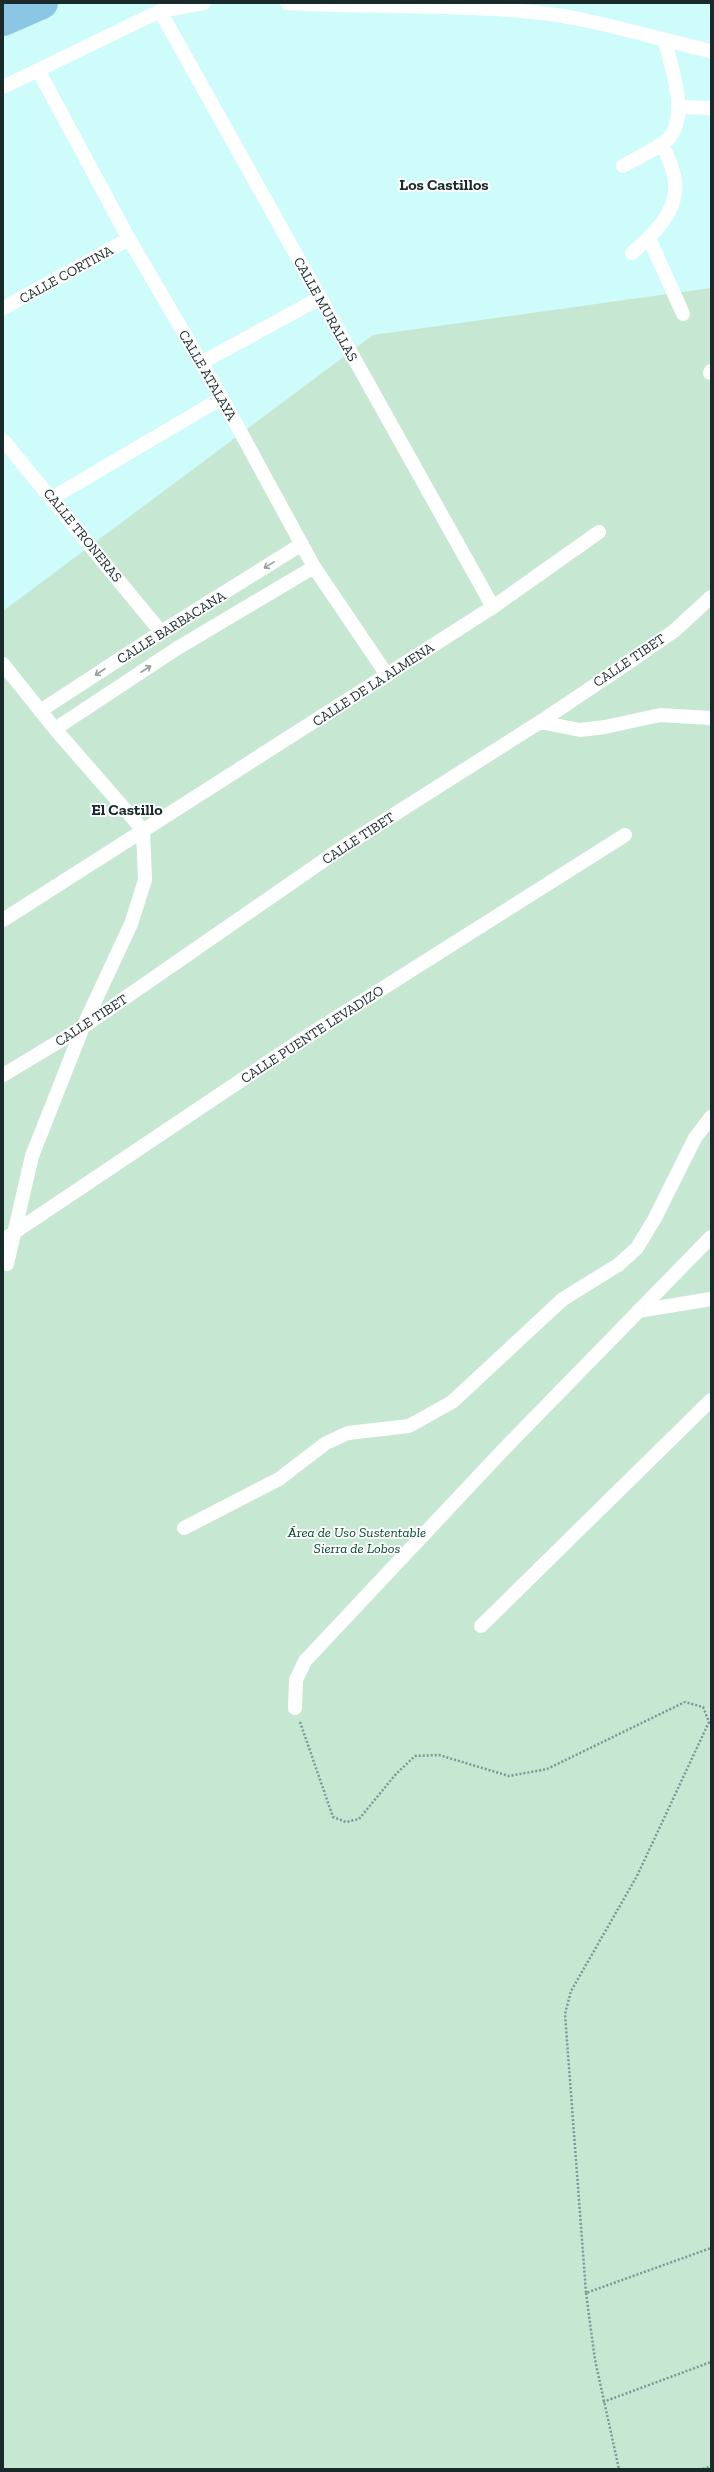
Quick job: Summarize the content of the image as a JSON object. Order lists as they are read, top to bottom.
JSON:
{
  "streets": {
    "street": [
      "CALLE CORTINA",
      "CALLE MURALLAS",
      "CALLE ATALAYA",
      "CALLE TRONERAS",
      "CALLE BARBACANA",
      "CALLE TIBET",
      "CALLE DE LA ALMENA",
      "CALLE PUENTE LEVADIZO"
    ]
  },
  "crossings": [
    ["CALLE CORTINA", "CALLE ATALAYA"],
    ["CALLE MURALLAS", "CALLE DE LA ALMENA"],
    ["CALLE ATALAYA", "CALLE BARBACANA"],
    ["CALLE ATALAYA", "CALLE DE LA ALMENA"],
    ["CALLE TRONERAS", "CALLE BARBACANA"]
  ],
  "districts": ["Los Castillos", "El Castillo"],
  "parks": ["Área de Uso Sustentable Sierra de Lobos"]
}
